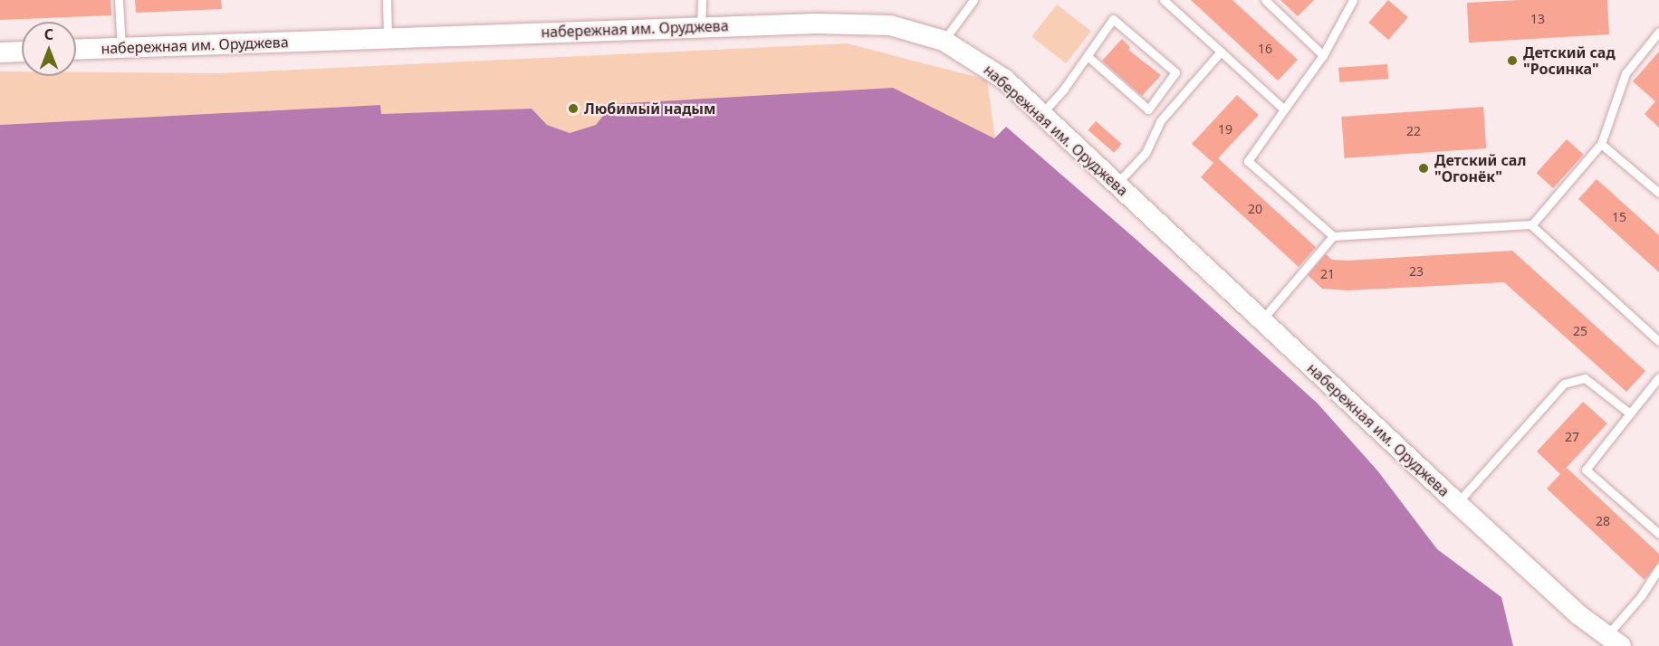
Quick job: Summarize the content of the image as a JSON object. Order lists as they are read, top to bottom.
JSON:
{
  "streets": {
    "street": ["набережная им. Оруджева"]
  },
  "places": ["Детский сад \"Росинка\"", "Любимый надым", "Детский сал \"Огонёк\""],
  "house_numbers": [
    "13",
    "16",
    "19",
    "22",
    "20",
    "15",
    "23",
    "21",
    "25",
    "27",
    "28"
  ],
  "north": "top"
}
